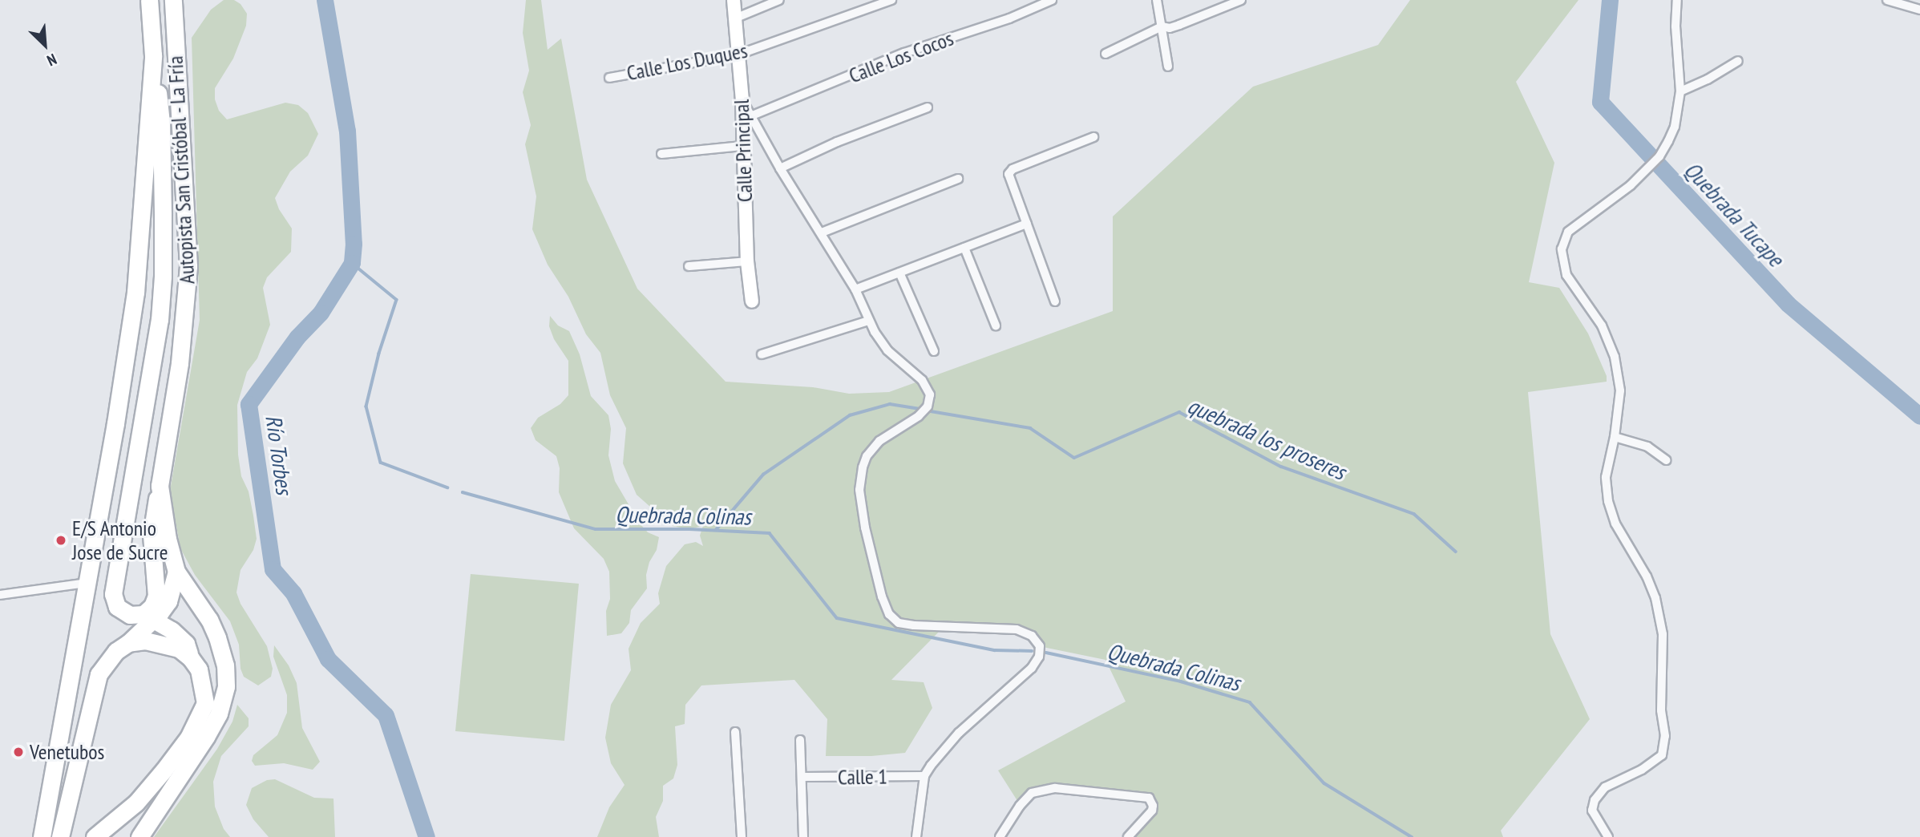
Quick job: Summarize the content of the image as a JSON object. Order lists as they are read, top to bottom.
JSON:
{
  "streets": {
    "highway": ["Autopista San Cristóbal - La Fría"],
    "street": [
      "Calle Los Cocos",
      "Calle Los Duques",
      "Calle Principal",
      "Calle 1"
    ]
  },
  "crossings": [
    ["Calle Los Duques", "Calle Principal"]
  ],
  "water": [
    "Quebrada Tucape",
    "quebrada los proseres",
    "Río Torbes",
    "Quebrada Colinas"
  ],
  "places": ["E/S Antonio Jose de Sucre", "Venetubos"],
  "north": "bottom right"
}
